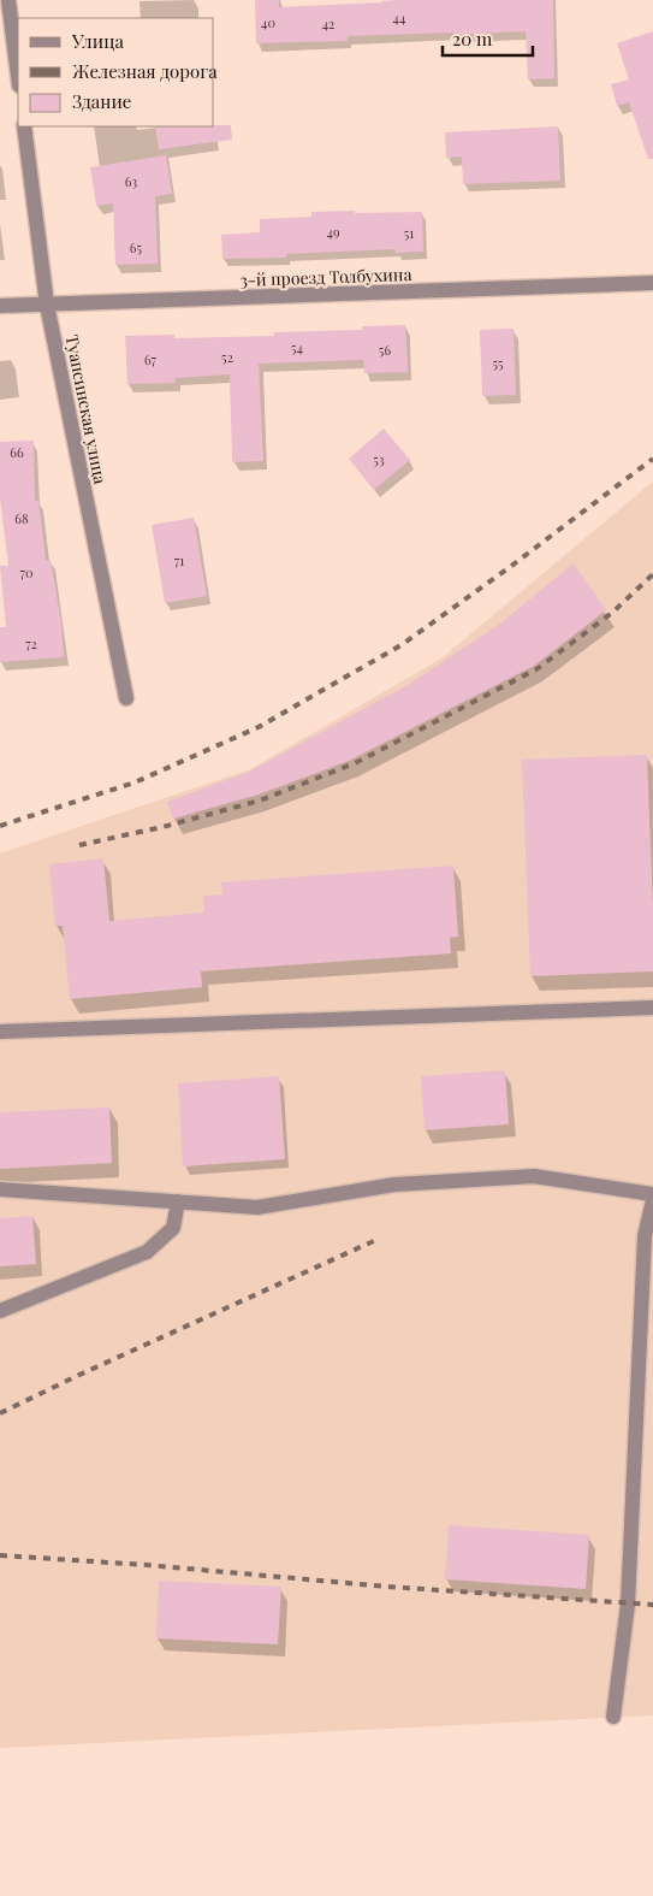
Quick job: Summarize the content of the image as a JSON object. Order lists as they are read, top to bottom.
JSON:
{
  "streets": {
    "street": ["3-й проезд Толбухина", "Туапсинская улица"]
  },
  "crossings": [
    ["3-й проезд Толбухина", "Туапсинская улица"]
  ],
  "house_numbers": [
    "44",
    "40",
    "42",
    "63",
    "49",
    "51",
    "65",
    "54",
    "56",
    "52",
    "67",
    "55",
    "66",
    "53",
    "68",
    "71",
    "70",
    "72"
  ],
  "legend": ["Улица", "Железная дорога", "Здание"],
  "scale_bar": "20 m"
}
